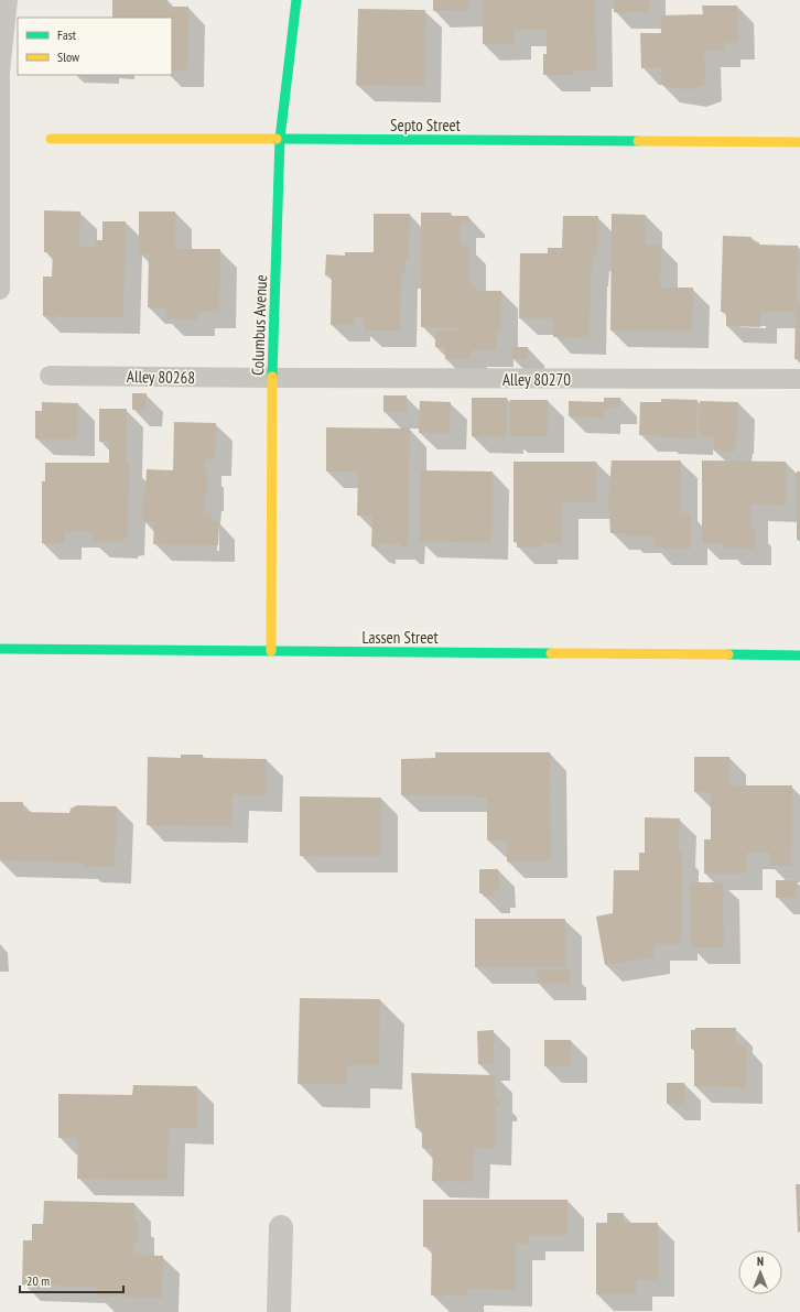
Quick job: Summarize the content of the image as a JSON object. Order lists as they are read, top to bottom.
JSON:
{
  "streets": {
    "street": ["Septo Street", "Columbus Avenue", "Lassen Street"],
    "lane": ["Alley 80268", "Alley 80270"]
  },
  "crossings": [
    ["Septo Street", "Columbus Avenue"],
    ["Columbus Avenue", "Alley 80268"],
    ["Columbus Avenue", "Alley 80270"],
    ["Columbus Avenue", "Lassen Street"],
    ["Alley 80268", "Alley 80270"]
  ],
  "legend": ["Fast", "Slow"],
  "scale_bar": "20 m",
  "north": "top"
}
